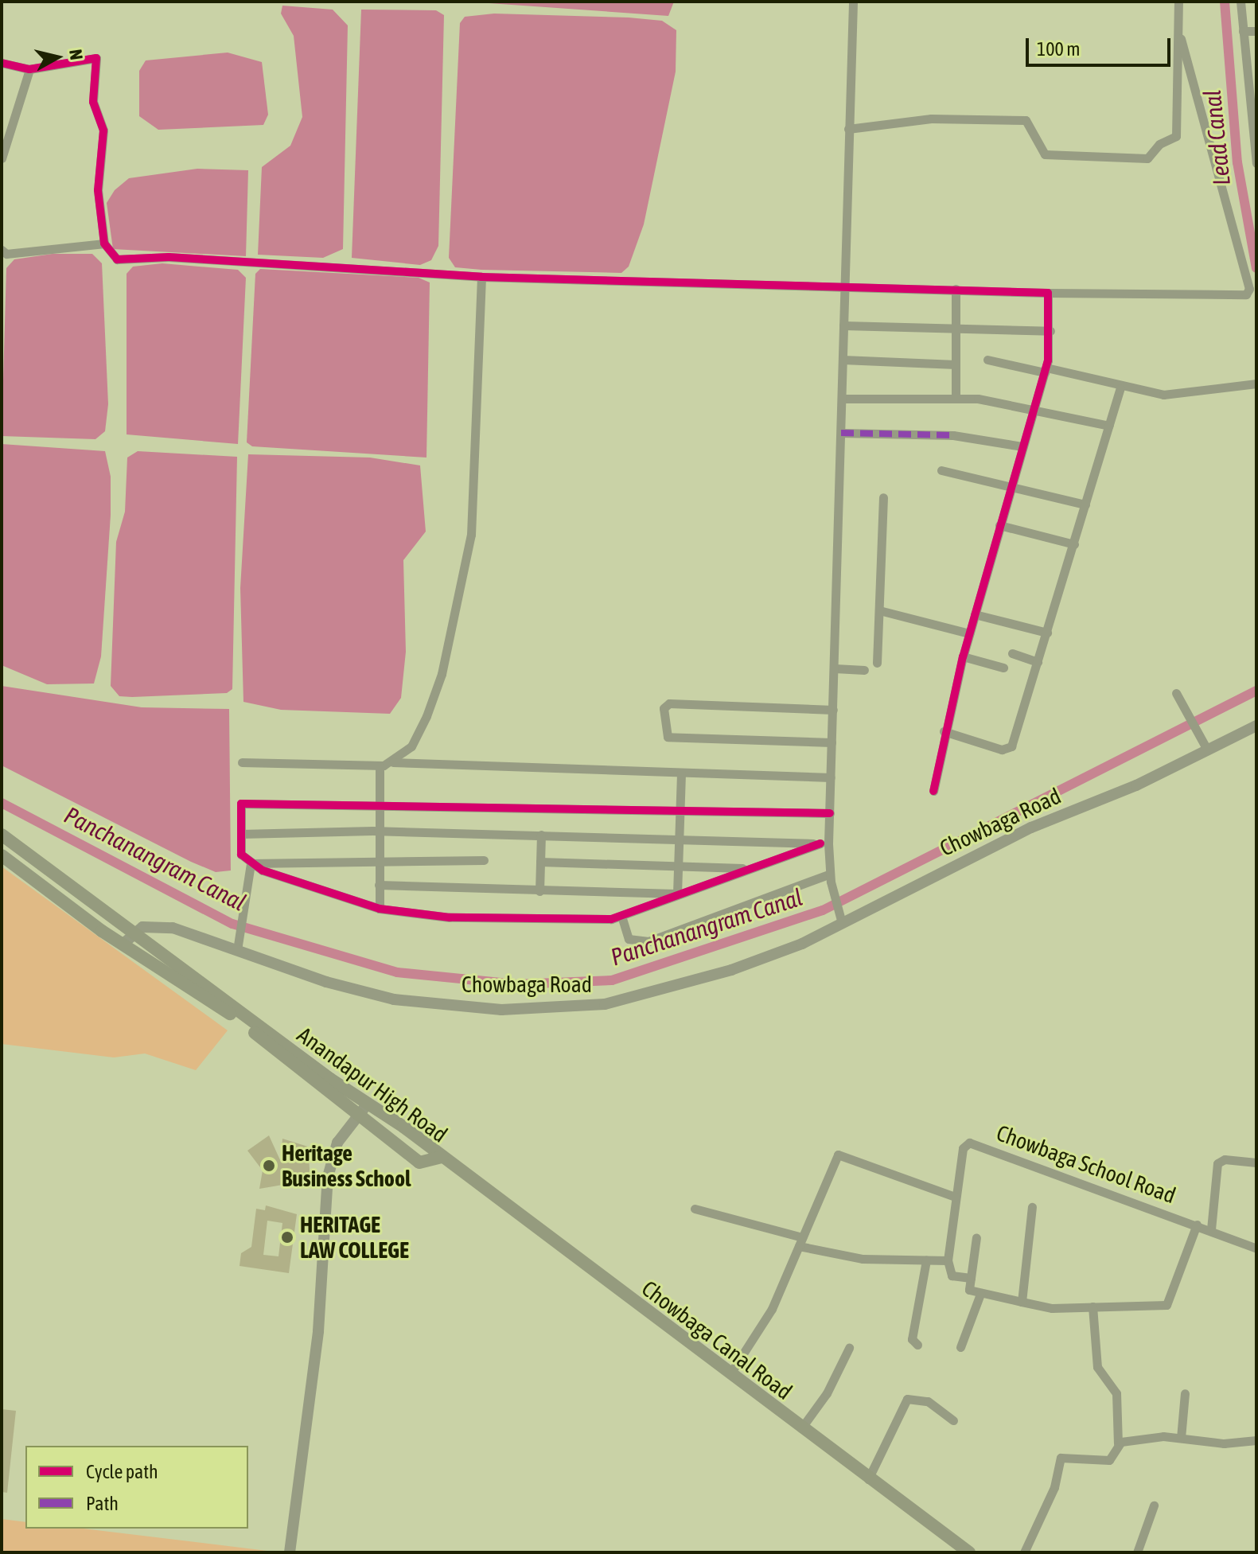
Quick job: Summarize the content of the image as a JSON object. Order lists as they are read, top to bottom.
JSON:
{
  "streets": {
    "main road": ["Anandapur High Road", "Chowbaga Canal Road"],
    "street": ["Chowbaga Road", "Chowbaga School Road"]
  },
  "crossings": [
    ["Chowbaga Road", "Anandapur High Road"],
    ["Anandapur High Road", "Chowbaga Canal Road"]
  ],
  "water": ["Lead Canal", "Panchanangram Canal"],
  "places": ["Heritage Business School", "HERITAGE LAW COLLEGE"],
  "legend": ["Cycle path", "Path"],
  "scale_bar": "100 m",
  "north": "right"
}
